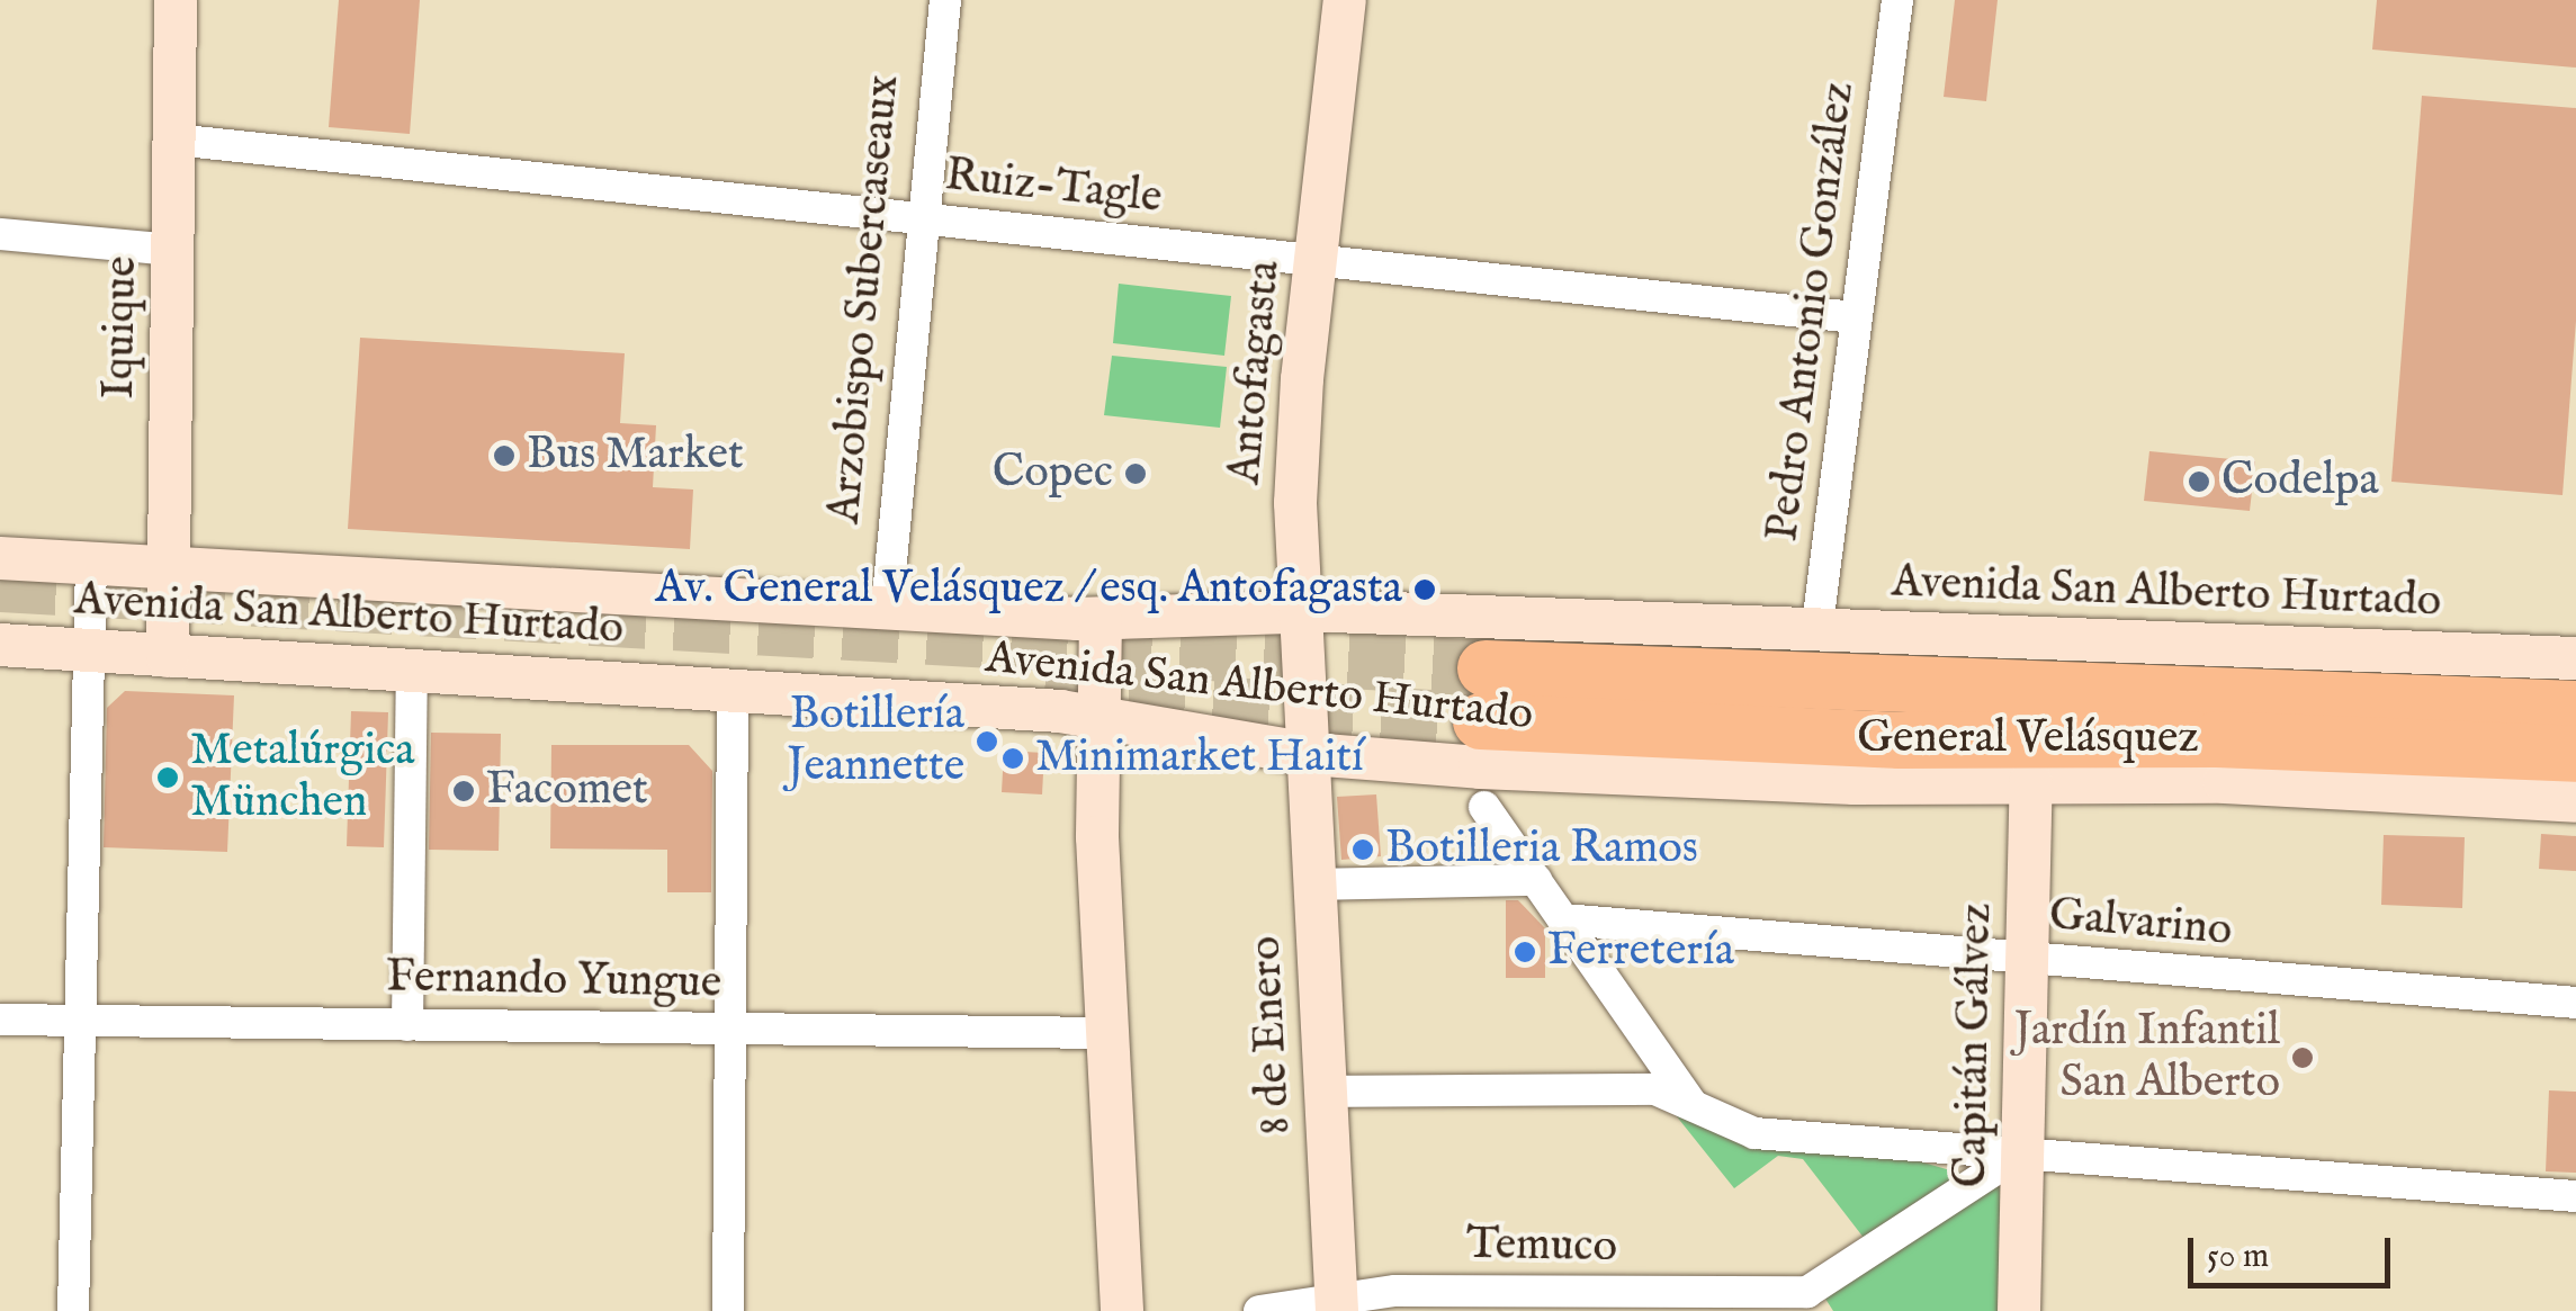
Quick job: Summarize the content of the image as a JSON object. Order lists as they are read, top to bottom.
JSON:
{
  "streets": {
    "highway": ["General Velásquez"],
    "main road": [
      "Iquique",
      "Antofagasta",
      "Avenida San Alberto Hurtado",
      "8 de Enero",
      "Capitán Gálvez"
    ],
    "street": [
      "Ruiz-Tagle",
      "Arzobispo Subercaseaux",
      "Pedro Antonio González",
      "Galvarino",
      "Fernando Yungue",
      "Temuco"
    ]
  },
  "crossings": [
    ["Ruiz-Tagle", "Arzobispo Subercaseaux"],
    ["Ruiz-Tagle", "Pedro Antonio González"],
    ["Ruiz-Tagle", "Iquique"],
    ["Ruiz-Tagle", "Antofagasta"],
    ["Arzobispo Subercaseaux", "Avenida San Alberto Hurtado"],
    ["Pedro Antonio González", "Avenida San Alberto Hurtado"],
    ["Iquique", "Avenida San Alberto Hurtado"],
    ["Antofagasta", "Avenida San Alberto Hurtado"],
    ["Antofagasta", "8 de Enero"],
    ["Avenida San Alberto Hurtado", "8 de Enero"],
    ["Avenida San Alberto Hurtado", "Capitán Gálvez"],
    ["Galvarino", "Capitán Gálvez"],
    ["8 de Enero", "Temuco"],
    ["Capitán Gálvez", "Temuco"]
  ],
  "places": [
    "Bus Market",
    "Copec",
    "Codelpa",
    "Av. General Velásquez / esq. Antofagasta",
    "Botillería Jeannette",
    "Minimarket Haití",
    "Metalúrgica München",
    "Facomet",
    "Botilleria Ramos",
    "Ferretería",
    "Jardín Infantil San Alberto"
  ],
  "scale_bar": "50 m"
}
